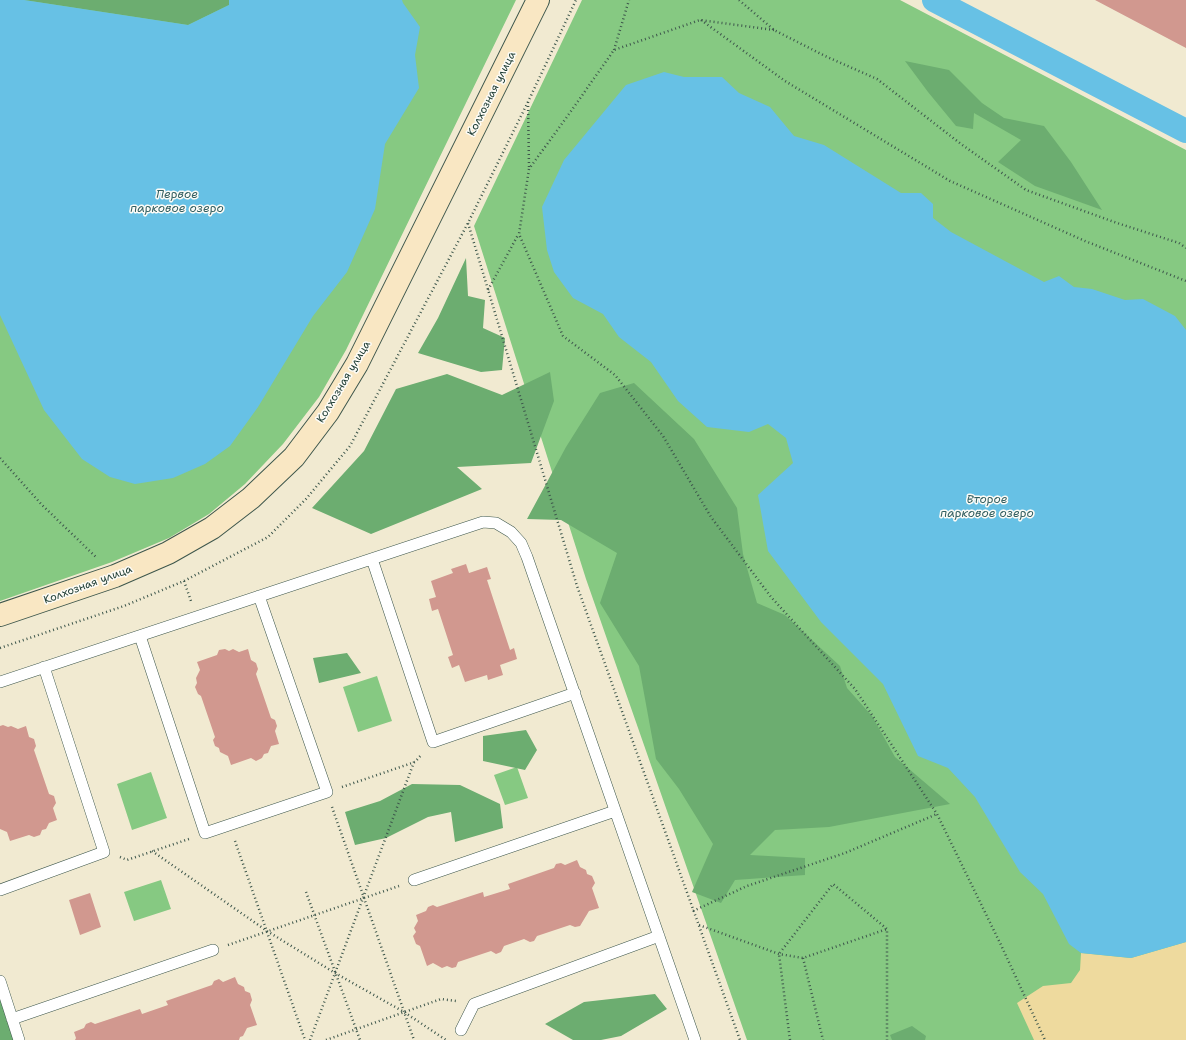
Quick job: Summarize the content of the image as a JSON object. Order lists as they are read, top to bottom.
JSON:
{
  "streets": {
    "main road": ["Колхозная улица"]
  },
  "water": ["Первое парковое озеро", "Второе парковое озеро"]
}
